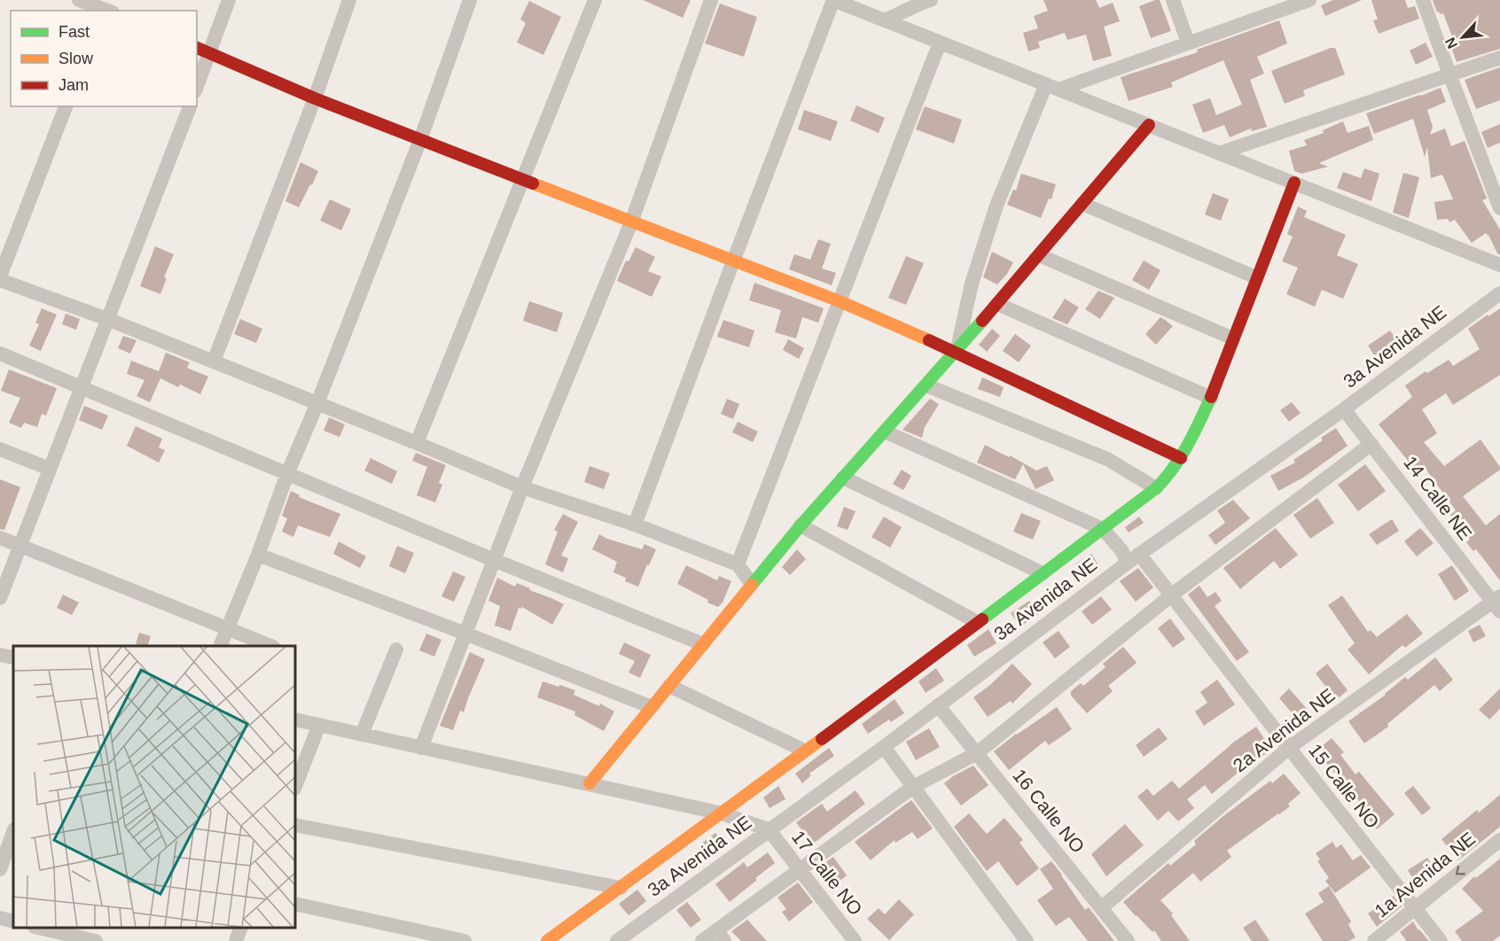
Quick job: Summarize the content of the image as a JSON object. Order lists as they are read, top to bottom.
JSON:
{
  "streets": {
    "street": [
      "3a Avenida NE",
      "14 Calle NE",
      "2a Avenida NE",
      "15 Calle NO",
      "16 Calle NO",
      "17 Calle NO",
      "1a Avenida NE"
    ]
  },
  "crossings": [
    ["3a Avenida NE", "14 Calle NE"],
    ["3a Avenida NE", "15 Calle NO"],
    ["3a Avenida NE", "16 Calle NO"],
    ["3a Avenida NE", "17 Calle NO"],
    ["14 Calle NE", "2a Avenida NE"],
    ["2a Avenida NE", "15 Calle NO"],
    ["2a Avenida NE", "16 Calle NO"],
    ["15 Calle NO", "1a Avenida NE"]
  ],
  "one_way": ["1a Avenida NE"],
  "legend": ["Fast", "Slow", "Jam"],
  "north": "bottom left"
}
